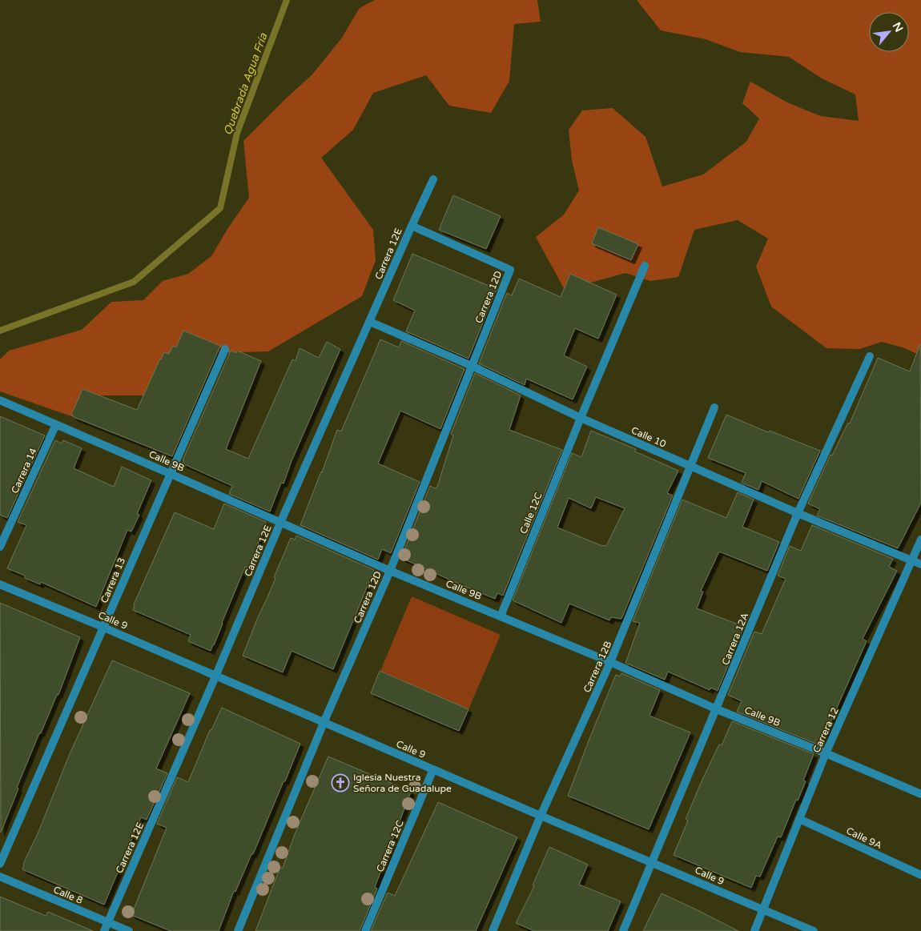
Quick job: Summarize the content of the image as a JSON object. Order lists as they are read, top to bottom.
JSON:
{
  "streets": {
    "street": [
      "Carrera 12E",
      "Carrera 12D",
      "Calle 10",
      "Calle 9B",
      "Carrera 14",
      "Calle 12C",
      "Carrera 13",
      "Calle 9",
      "Carrera 12A",
      "Carrera 12B",
      "Carrera 12",
      "Calle 9A",
      "Carrera 12C",
      "Calle 8"
    ]
  },
  "crossings": [
    ["Carrera 12E", "Carrera 12D"],
    ["Carrera 12E", "Calle 10"],
    ["Carrera 12E", "Calle 9B"],
    ["Carrera 12E", "Calle 9"],
    ["Carrera 12E", "Calle 8"],
    ["Carrera 12D", "Calle 10"],
    ["Carrera 12D", "Calle 9B"],
    ["Carrera 12D", "Calle 9"],
    ["Calle 10", "Calle 12C"],
    ["Calle 10", "Carrera 12A"],
    ["Calle 10", "Carrera 12B"],
    ["Calle 10", "Carrera 12"],
    ["Calle 9B", "Carrera 14"],
    ["Calle 9B", "Calle 12C"],
    ["Calle 9B", "Carrera 13"],
    ["Calle 9B", "Carrera 12A"],
    ["Calle 9B", "Carrera 12B"],
    ["Calle 9B", "Carrera 12"],
    ["Carrera 13", "Calle 9"],
    ["Calle 9", "Carrera 12A"],
    ["Calle 9", "Carrera 12B"],
    ["Calle 9", "Carrera 12"],
    ["Calle 9", "Carrera 12C"],
    ["Carrera 12", "Calle 9A"]
  ],
  "water": ["Quebrada Agua Fría"],
  "places": {
    "church": ["Iglesia Nuestra Señora de Guadalupe"]
  },
  "north": "top right"
}
